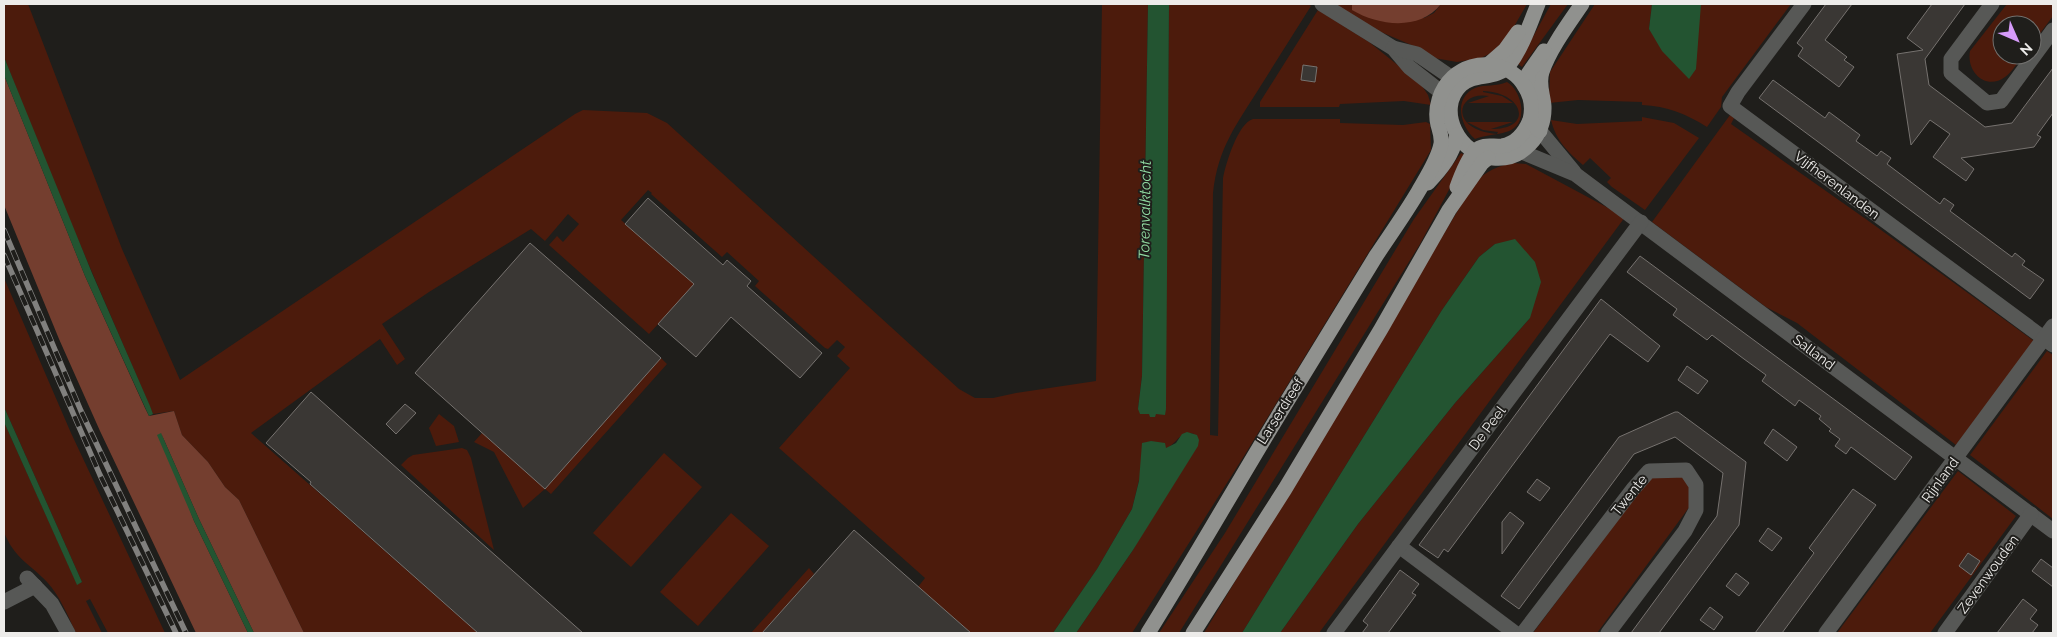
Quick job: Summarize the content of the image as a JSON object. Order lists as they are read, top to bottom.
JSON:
{
  "streets": {
    "main road": ["Larserdreef"],
    "street": [
      "Vijfherenlanden",
      "Salland",
      "De Peel",
      "Rijnland",
      "Twente",
      "Zevenwouden"
    ]
  },
  "crossings": [
    ["Vijfherenlanden", "Rijnland"],
    ["Salland", "De Peel"],
    ["Salland", "Rijnland"],
    ["Salland", "Zevenwouden"]
  ],
  "water": ["Torenvalktocht"],
  "north": "bottom right"
}
